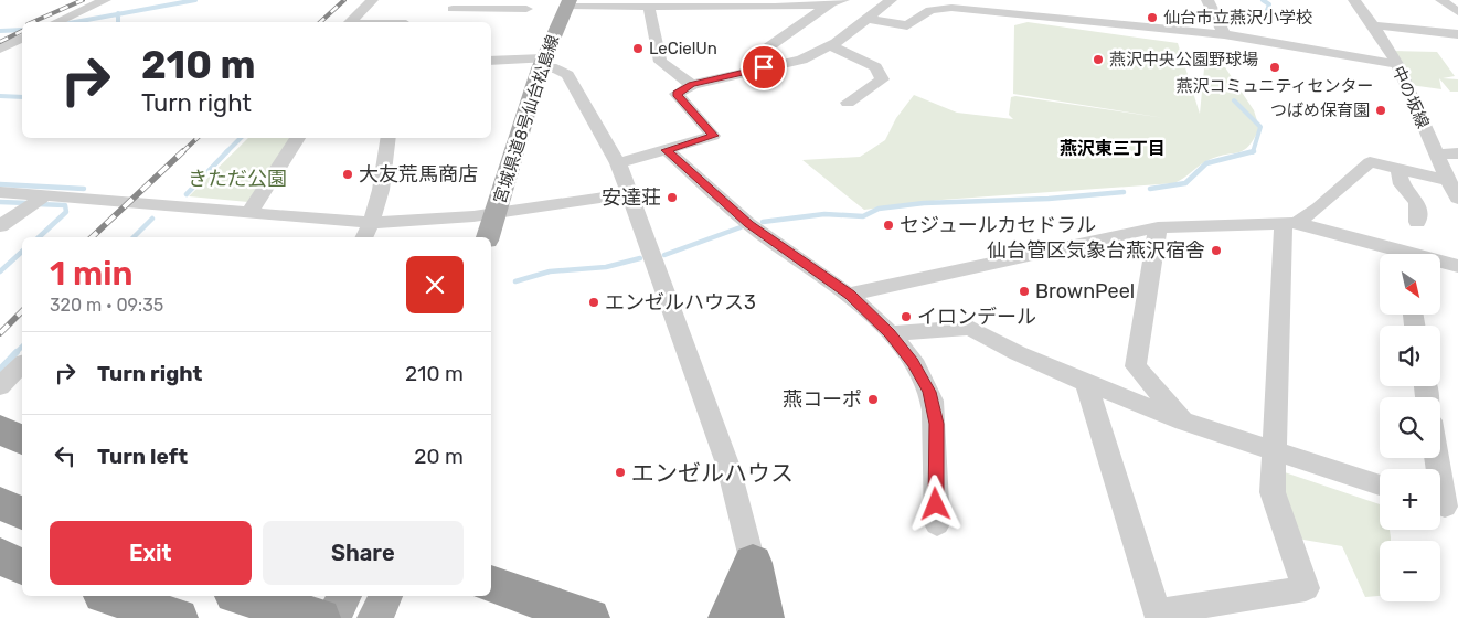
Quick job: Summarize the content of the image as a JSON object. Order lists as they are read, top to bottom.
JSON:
{
  "streets": {
    "main road": ["宮城県道8号仙台松島線"],
    "street": ["中の坂線"]
  },
  "districts": ["燕沢東三丁目"],
  "parks": ["きただ公園"],
  "places": [
    "仙台市立燕沢小学校",
    "LeCielUn",
    "燕沢中央公園野球場",
    "燕沢コミュニティセンター",
    "つばめ保育園",
    "大友荒馬商店",
    "安達荘",
    "セジュールカセドラル",
    "仙台管区気象台燕沢宿舎",
    "BrownPeel",
    "エンゼルハウス3",
    "イロンデール",
    "燕コーポ",
    "エンゼルハウス"
  ],
  "north": "bottom right",
  "page": {
    "turn": ["210 m", "Turn right"],
    "heading": ["1 min", "320 m · 09:35"],
    "map_buttons": ["+", "−"],
    "list": [
      {
        "name": "Turn right",
        "value": "210 m"
      },
      {
        "name": "Turn left",
        "value": "20 m"
      }
    ],
    "buttons": ["Exit", "Share"]
  }
}
